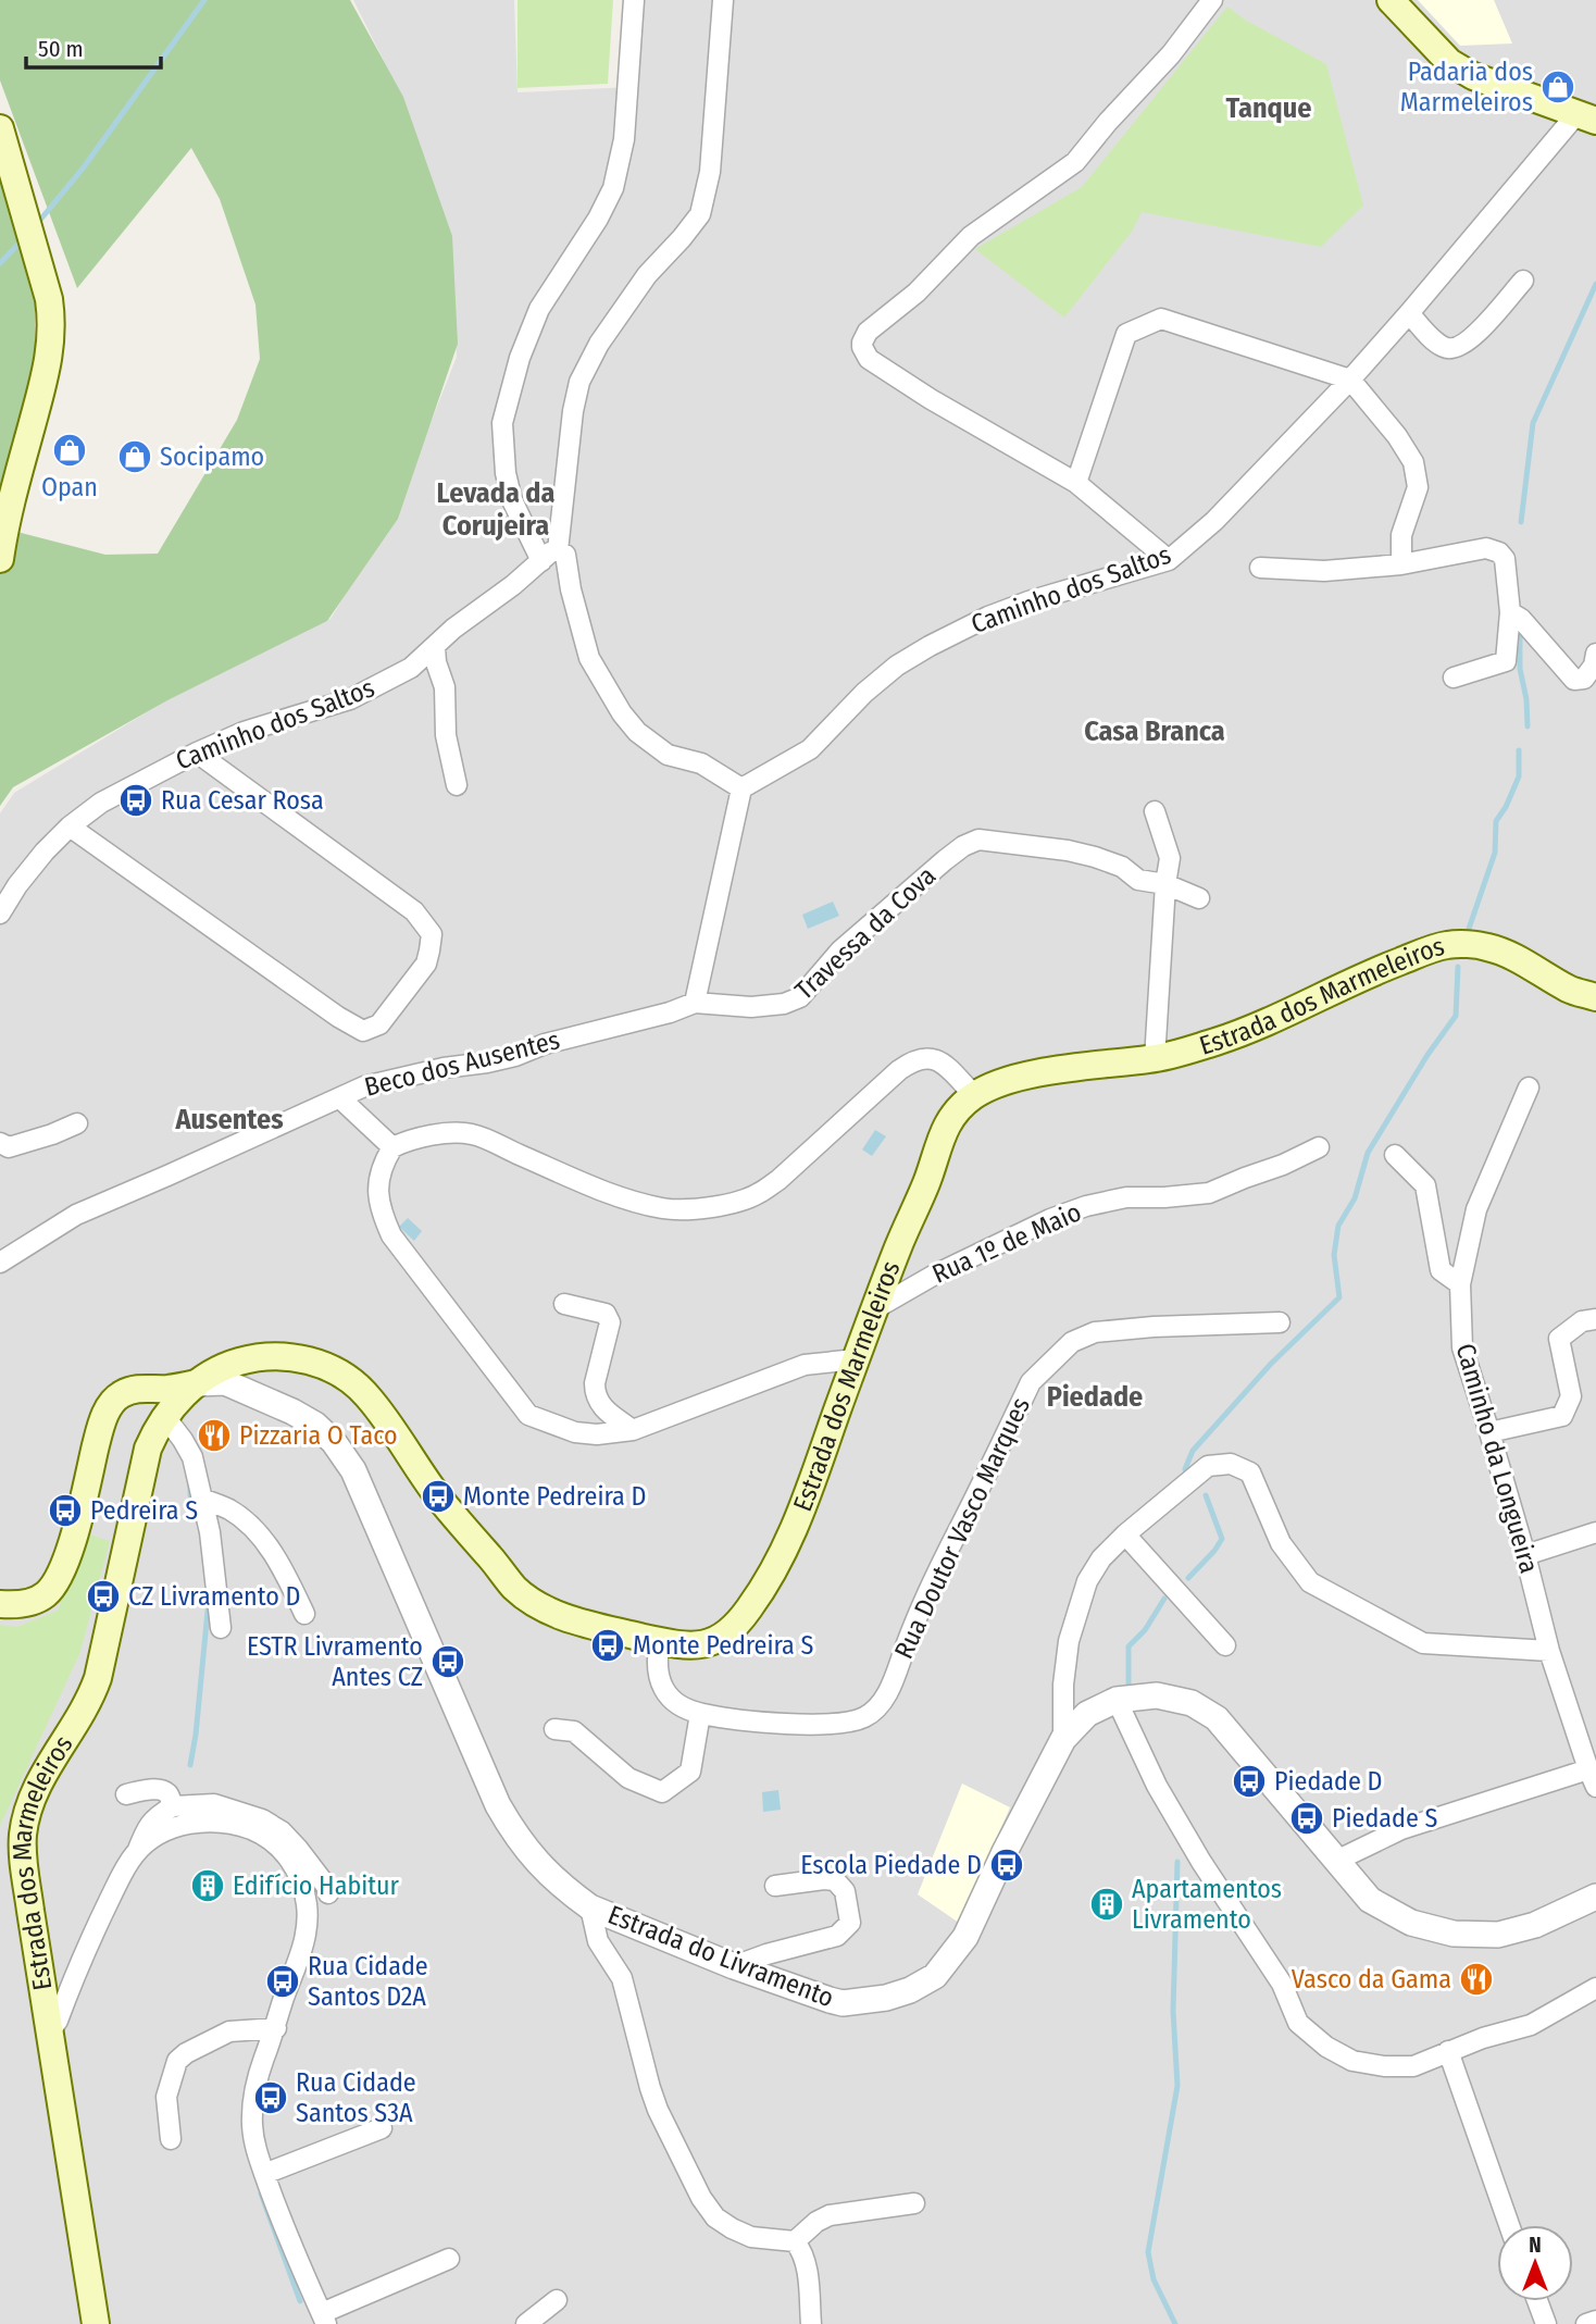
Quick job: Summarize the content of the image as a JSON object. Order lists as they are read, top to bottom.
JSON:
{
  "streets": {
    "main road": ["Estrada dos Marmeleiros"],
    "street": [
      "Caminho dos Saltos",
      "Travessa da Cova",
      "Beco dos Ausentes",
      "Rua 1º de Maio",
      "Caminho da Longueira",
      "Rua Doutor Vasco Marques",
      "Estrada do Livramento"
    ]
  },
  "crossings": [
    ["Travessa da Cova", "Beco dos Ausentes"],
    ["Estrada dos Marmeleiros", "Rua 1º de Maio"],
    ["Estrada dos Marmeleiros", "Rua Doutor Vasco Marques"],
    ["Estrada dos Marmeleiros", "Estrada do Livramento"]
  ],
  "districts": [
    "Tanque",
    "Levada da Corujeira",
    "Casa Branca",
    "Ausentes",
    "Piedade"
  ],
  "places": {
    "shop": ["Padaria dos Marmeleiros", "Opan", "Socipamo"],
    "bus stop": [
      "Rua Cesar Rosa",
      "Monte Pedreira D",
      "Pedreira S",
      "CZ Livramento D",
      "Monte Pedreira S",
      "ESTR Livramento Antes CZ",
      "Piedade D",
      "Piedade S",
      "Escola Piedade D",
      "Rua Cidade Santos D2A",
      "Rua Cidade Santos S3A"
    ],
    "restaurant": ["Pizzaria O Taco", "Vasco da Gama"],
    "building": ["Edifício Habitur", "Apartamentos Livramento"]
  },
  "scale_bar": "50 m",
  "north": "top"
}
